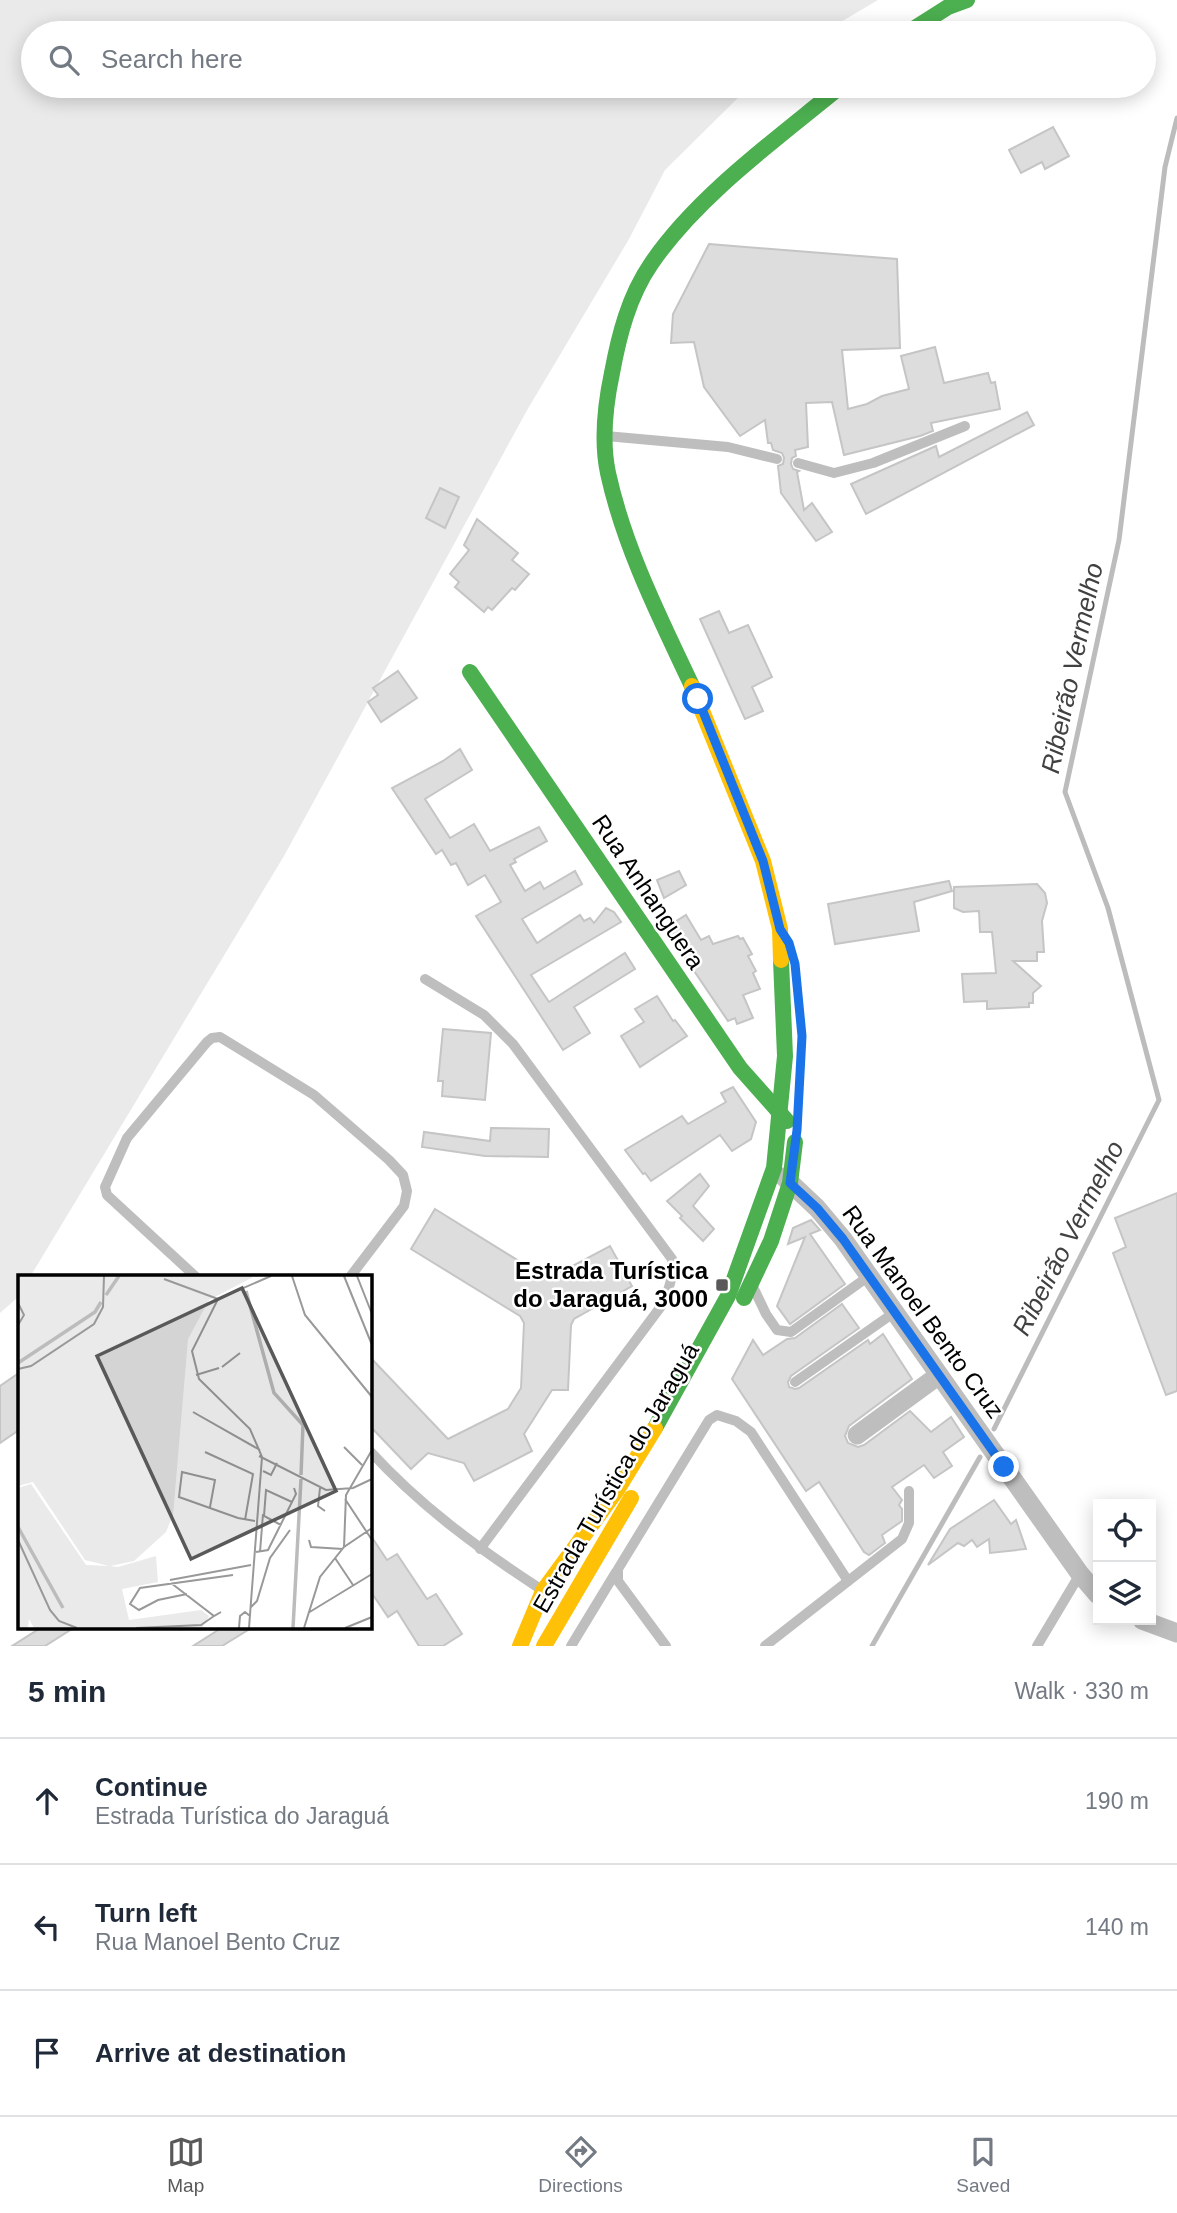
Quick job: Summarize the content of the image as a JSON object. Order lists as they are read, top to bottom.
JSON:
{
  "streets": {
    "main road": ["Rua Anhanguera", "Estrada Turística do Jaraguá"],
    "street": ["Rua Manoel Bento Cruz"]
  },
  "crossings": [
    ["Rua Anhanguera", "Estrada Turística do Jaraguá"],
    ["Rua Manoel Bento Cruz", "Estrada Turística do Jaraguá"]
  ],
  "water": ["Ribeirão Vermelho"],
  "places": {
    "transit": ["Estrada Turística do Jaraguá, 3000"]
  },
  "page": {
    "search": "Search here",
    "heading": ["5 min", "Walk · 330 m"],
    "list": [
      ["Continue", "Estrada Turística do Jaraguá", "190 m"],
      ["Turn left", "Rua Manoel Bento Cruz", "140 m"],
      "Arrive at destination"
    ],
    "nav": ["Map", "Directions", "Saved"]
  }
}
